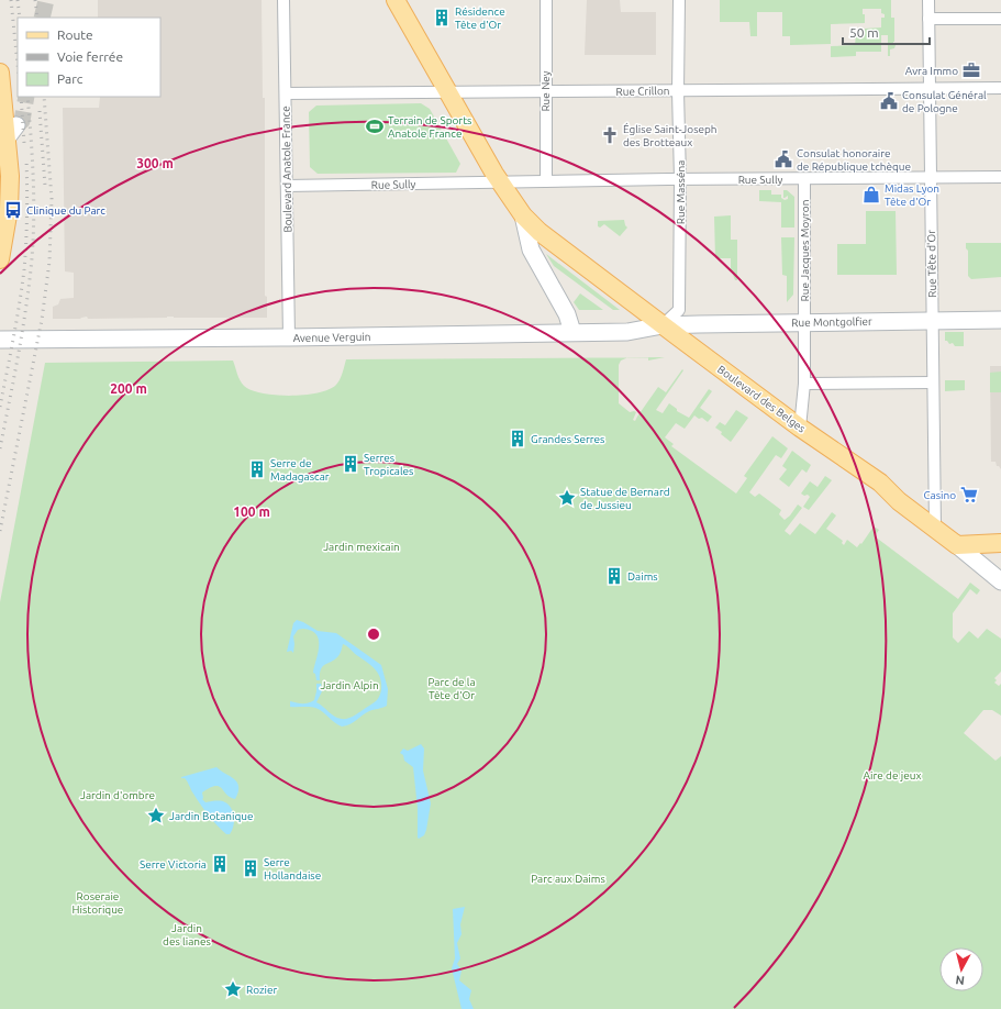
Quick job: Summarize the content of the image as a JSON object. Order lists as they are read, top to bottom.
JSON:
{
  "streets": {
    "main road": ["Rue Montgolfier", "Avenue Verguin", "Boulevard des Belges"],
    "street": [
      "Rue Ney",
      "Rue Crillon",
      "Boulevard Anatole France",
      "Rue Sully",
      "Rue Masséna",
      "Rue Jacques Moyron",
      "Rue Tête d'Or"
    ]
  },
  "crossings": [
    ["Rue Ney", "Rue Crillon"],
    ["Rue Ney", "Rue Sully"],
    ["Rue Crillon", "Boulevard Anatole France"],
    ["Rue Crillon", "Rue Masséna"],
    ["Rue Crillon", "Rue Tête d'Or"],
    ["Rue Crillon", "Boulevard des Belges"],
    ["Boulevard Anatole France", "Rue Sully"],
    ["Boulevard Anatole France", "Avenue Verguin"],
    ["Rue Sully", "Rue Masséna"],
    ["Rue Sully", "Rue Jacques Moyron"],
    ["Rue Sully", "Rue Tête d'Or"],
    ["Rue Sully", "Boulevard des Belges"],
    ["Rue Masséna", "Rue Montgolfier"],
    ["Rue Masséna", "Avenue Verguin"],
    ["Rue Masséna", "Boulevard des Belges"],
    ["Rue Jacques Moyron", "Rue Montgolfier"],
    ["Rue Jacques Moyron", "Boulevard des Belges"],
    ["Rue Tête d'Or", "Rue Montgolfier"],
    ["Rue Tête d'Or", "Boulevard des Belges"],
    ["Rue Montgolfier", "Avenue Verguin"],
    ["Rue Montgolfier", "Boulevard des Belges"],
    ["Avenue Verguin", "Boulevard des Belges"]
  ],
  "parks": [
    "Jardin mexicain",
    "Parc de la Tête d'Or",
    "Jardin Alpin",
    "Aire de jeux",
    "Jardin d'ombre",
    "Parc aux Daims",
    "Roseraie Historique",
    "Jardin des lianes"
  ],
  "places": {
    "building": [
      "Résidence Tête d'Or",
      "Grandes Serres",
      "Serres Tropicales",
      "Serre de Madagascar",
      "Daims",
      "Serre Victoria",
      "Serre Hollandaise"
    ],
    "office": ["Avra Immo"],
    "public building": ["Consulat Général de Pologne", "Consulat honoraire de République tchèque"],
    "sports": ["Terrain de Sports Anatole France"],
    "church": ["Église Saint-Joseph des Brotteaux"],
    "shop": ["Midas Lyon Tête d'Or"],
    "bus stop": ["Clinique du Parc"],
    "supermarket": ["Casino"],
    "place": ["Statue de Bernard de Jussieu", "Jardin Botanique", "Rozier"]
  },
  "legend": ["Route", "Voie ferrée", "Parc"],
  "scale_bar": "50 m",
  "north": "bottom",
  "rings": ["300 m", "200 m", "100 m"]
}
